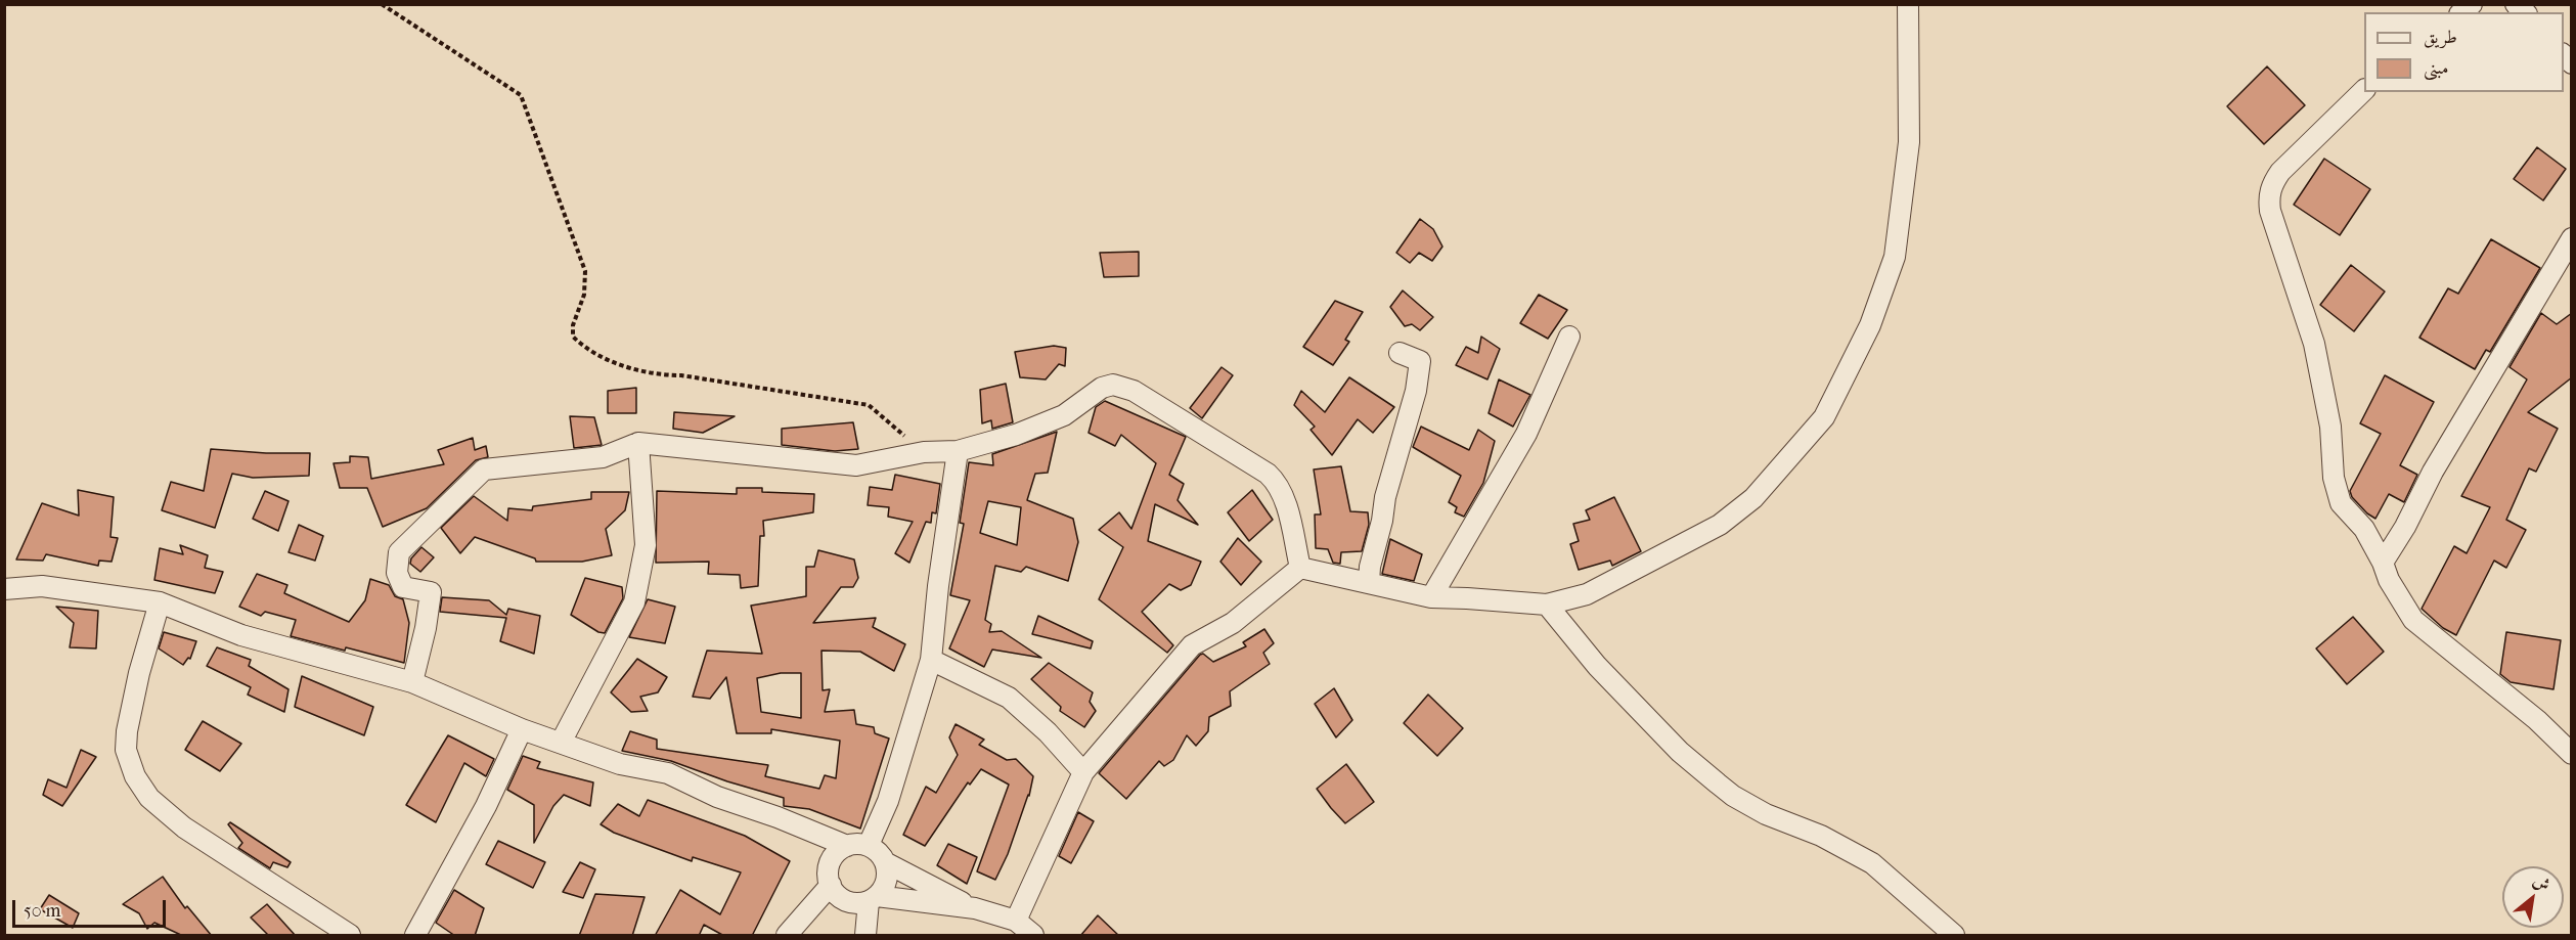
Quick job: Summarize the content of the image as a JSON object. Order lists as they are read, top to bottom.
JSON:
{
  "legend": ["طريق", "مبنى"],
  "scale_bar": "50 m",
  "north": "top right"
}
